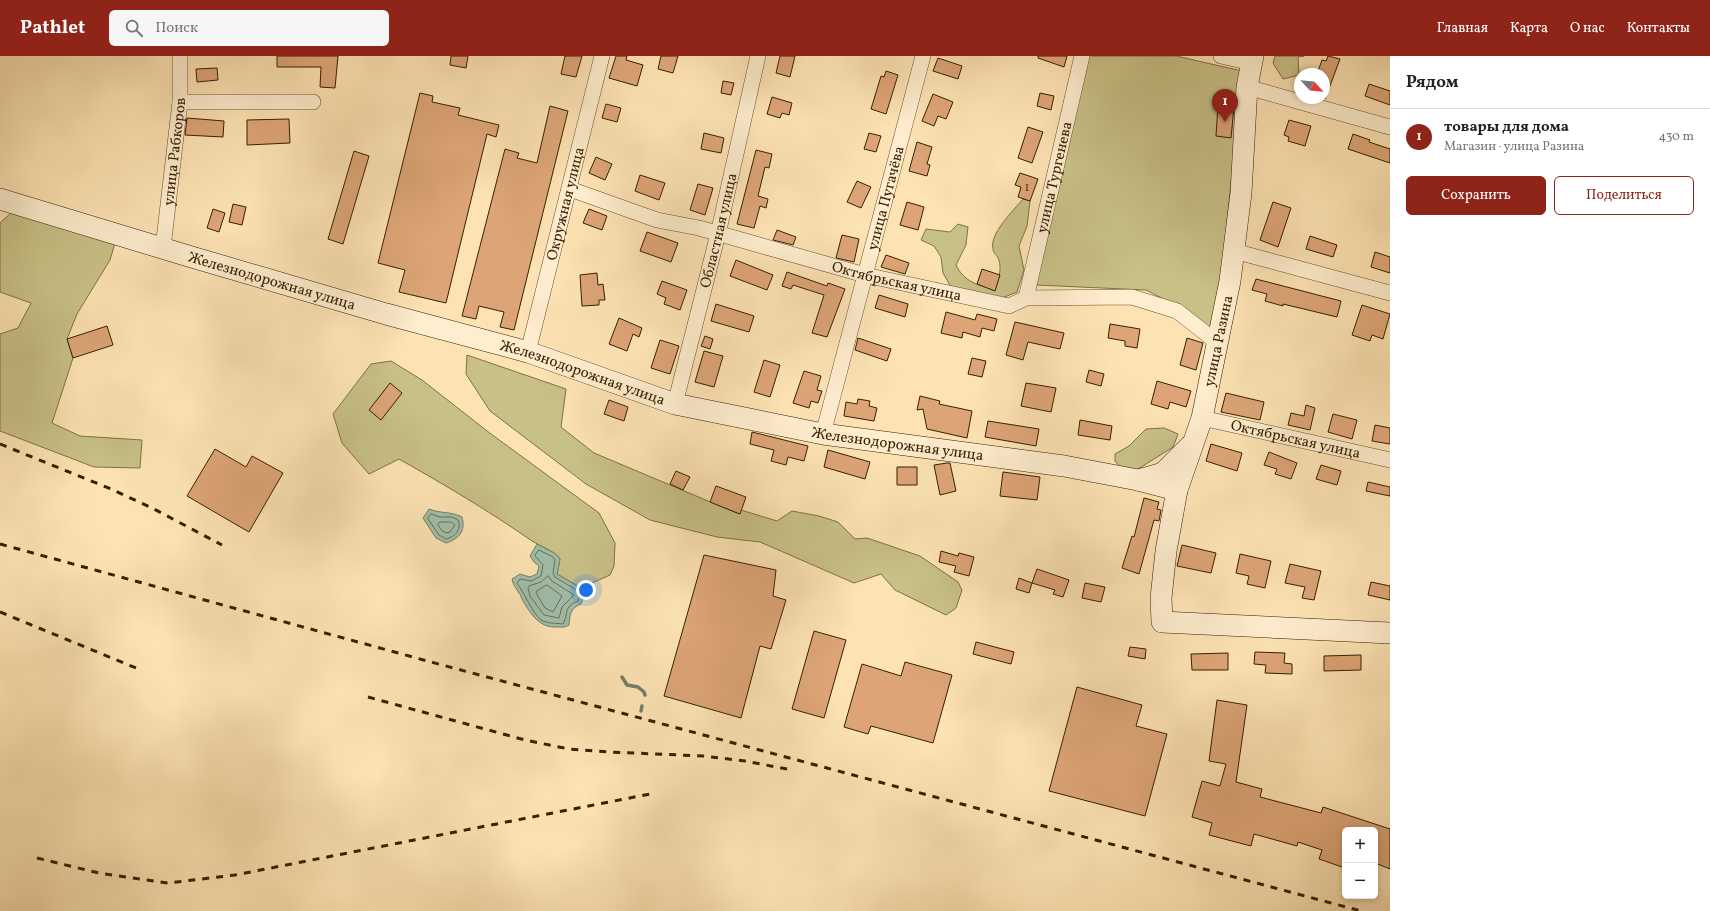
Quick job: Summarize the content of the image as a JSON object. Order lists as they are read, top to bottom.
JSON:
{
  "streets": {
    "street": [
      "улица Рабкоров",
      "улица Тургенева",
      "улица Пугачёва",
      "Окружная улица",
      "Областная улица",
      "Железнодорожная улица",
      "Октябрьская улица",
      "улица Разина"
    ]
  },
  "crossings": [
    ["улица Рабкоров", "Железнодорожная улица"],
    ["улица Тургенева", "Октябрьская улица"],
    ["улица Пугачёва", "Железнодорожная улица"],
    ["улица Пугачёва", "Октябрьская улица"],
    ["Окружная улица", "Железнодорожная улица"],
    ["Окружная улица", "Октябрьская улица"],
    ["Областная улица", "Железнодорожная улица"],
    ["Областная улица", "Октябрьская улица"],
    ["Железнодорожная улица", "улица Разина"],
    ["Октябрьская улица", "улица Разина"]
  ],
  "house_numbers": ["1"],
  "north": "bottom right",
  "page": {
    "header": "Pathlet",
    "search": "Поиск",
    "nav": [
      "Главная",
      "Карта",
      "О нас",
      "Контакты"
    ],
    "heading": "Рядом",
    "pins": "1",
    "list": [
      {
        "mark": "1",
        "name": "товары для дома",
        "note": "Магазин · улица Разина",
        "value": "430 m"
      }
    ],
    "buttons": ["Сохранить", "Поделиться"],
    "map_buttons": ["+", "−"]
  }
}
